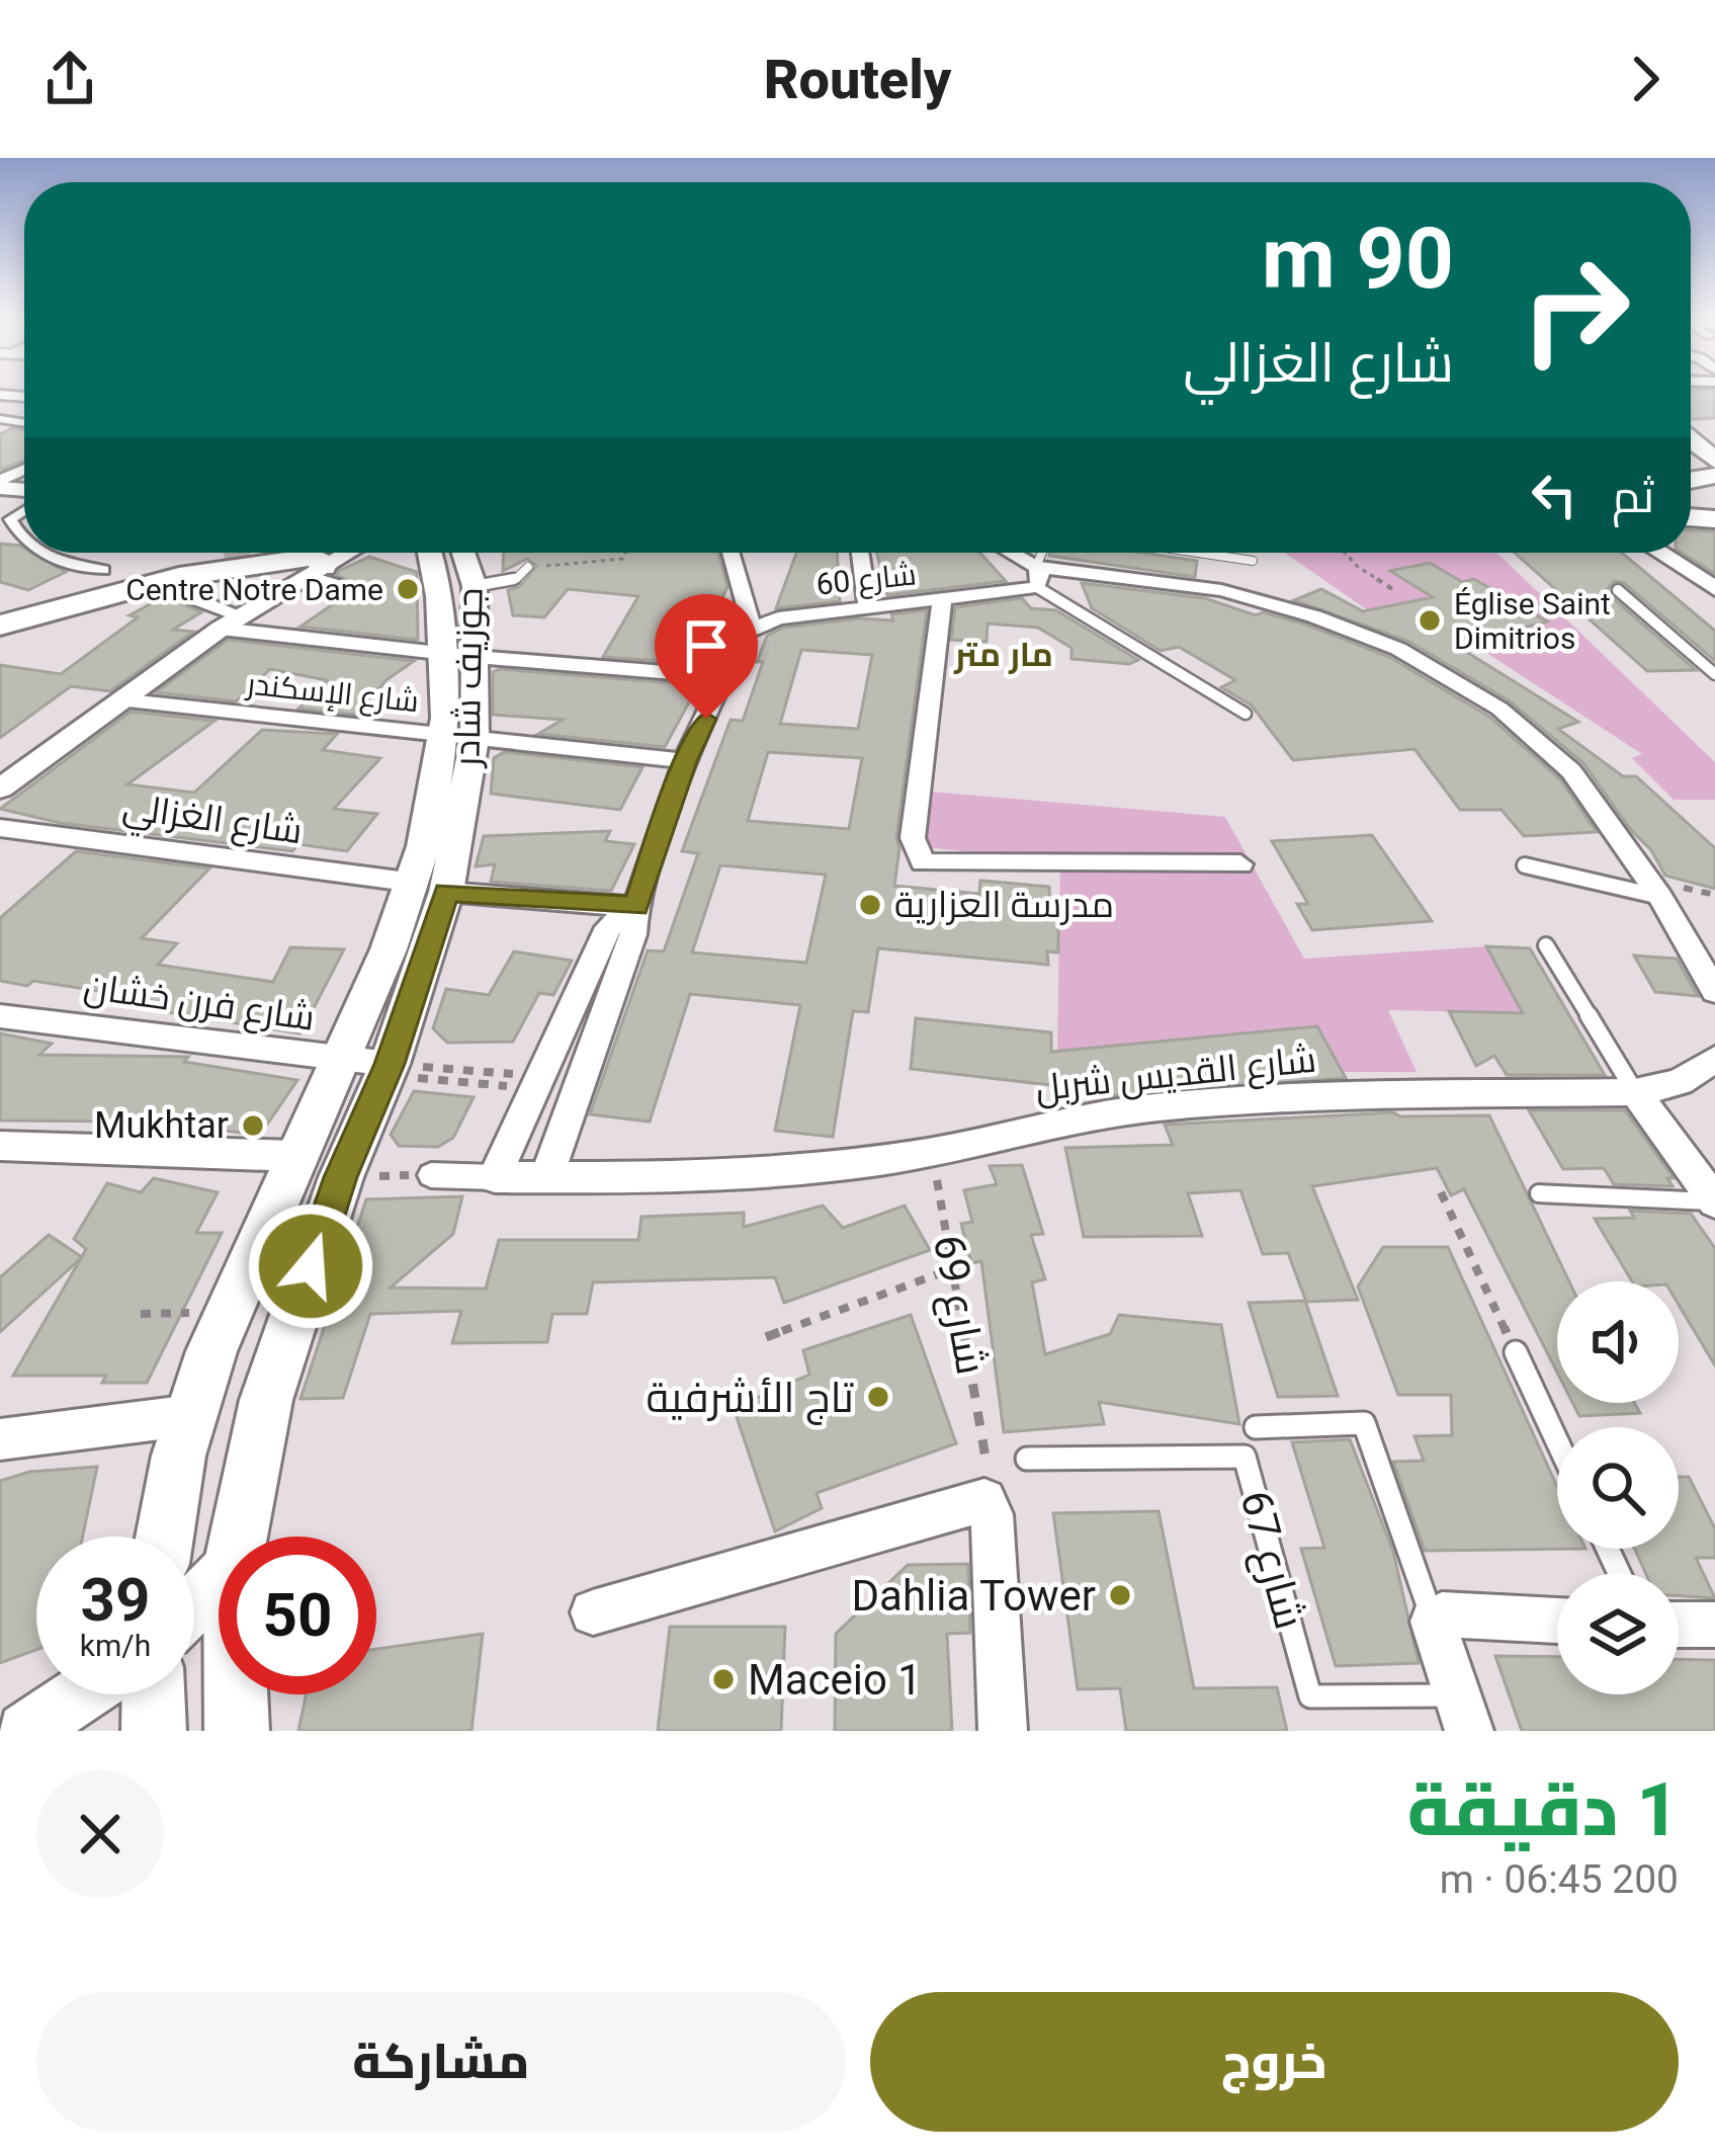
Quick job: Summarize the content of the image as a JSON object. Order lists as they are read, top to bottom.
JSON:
{
  "streets": {
    "main road": ["جوزيف شادر"],
    "street": [
      "شارع 60",
      "شارع الإسكندر",
      "شارع الغزالي",
      "شارع فرن خشان",
      "شارع القديس شربل"
    ],
    "lane": ["شارع 67"],
    "path": ["شارع 69"]
  },
  "crossings": [
    ["جوزيف شادر", "شارع الإسكندر"],
    ["جوزيف شادر", "شارع الغزالي"],
    ["جوزيف شادر", "شارع فرن خشان"],
    ["شارع القديس شربل", "شارع 69"]
  ],
  "districts": ["مار متر"],
  "places": [
    "Centre Notre Dame",
    "Église Saint Dimitrios",
    "مدرسة العزارية",
    "Mukhtar",
    "تاج الأشرفية",
    "Dahlia Tower",
    "Maceio 1"
  ],
  "page": {
    "header": "Routely",
    "turn": ["90 m", "شارع الغزالي"],
    "then": "ثم",
    "speed": "39 km/h",
    "limit": "50",
    "heading": ["1 دقيقة", "200 m · 06:45"],
    "buttons": ["خروج", "مشاركة"]
  }
}
